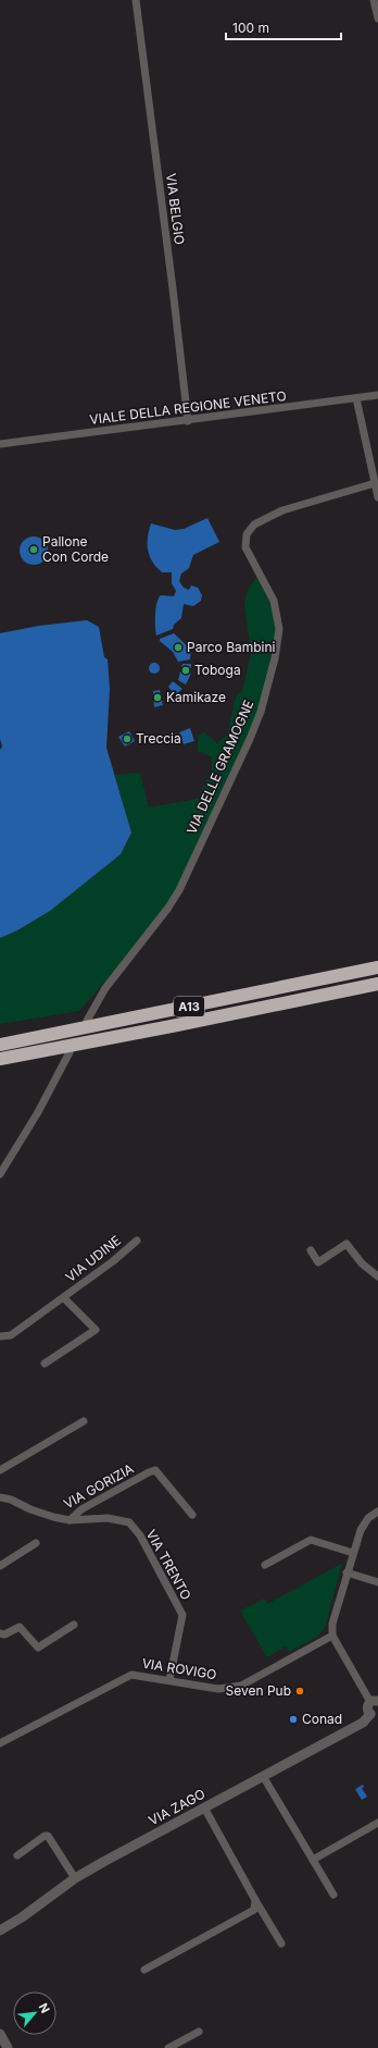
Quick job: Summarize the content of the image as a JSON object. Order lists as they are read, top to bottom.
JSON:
{
  "streets": {
    "highway": ["A13"],
    "street": [
      "VIA BELGIO",
      "VIALE DELLA REGIONE VENETO",
      "VIA DELLE GRAMOGNE",
      "VIA UDINE",
      "VIA GORIZIA",
      "VIA TRENTO",
      "VIA ROVIGO",
      "VIA ZAGO"
    ]
  },
  "crossings": [
    ["VIA BELGIO", "VIALE DELLA REGIONE VENETO"],
    ["VIA GORIZIA", "VIA TRENTO"],
    ["VIA TRENTO", "VIA ROVIGO"]
  ],
  "places": [
    "Pallone Con Corde",
    "Parco Bambini",
    "Toboga",
    "Kamikaze",
    "Treccia",
    "Seven Pub",
    "Conad"
  ],
  "scale_bar": "100 m",
  "north": "top right"
}
